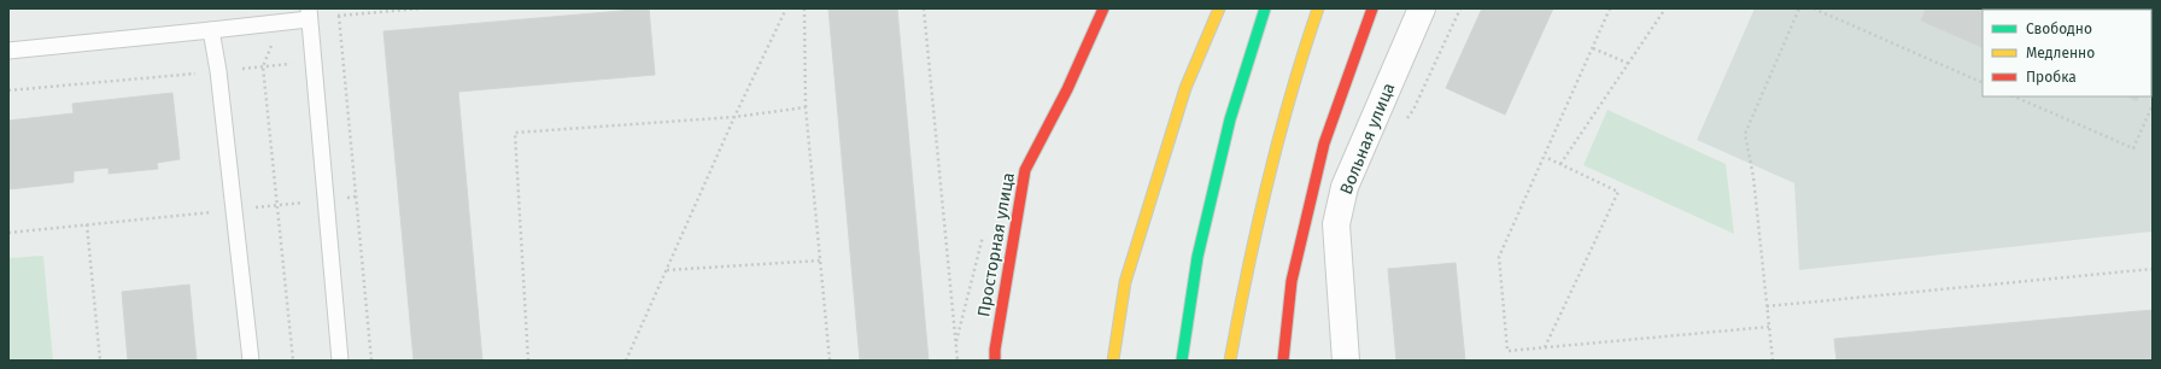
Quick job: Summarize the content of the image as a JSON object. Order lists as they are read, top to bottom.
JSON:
{
  "streets": {
    "street": ["Вольная улица", "Просторная улица"]
  },
  "legend": ["Свободно", "Медленно", "Пробка"]
}
